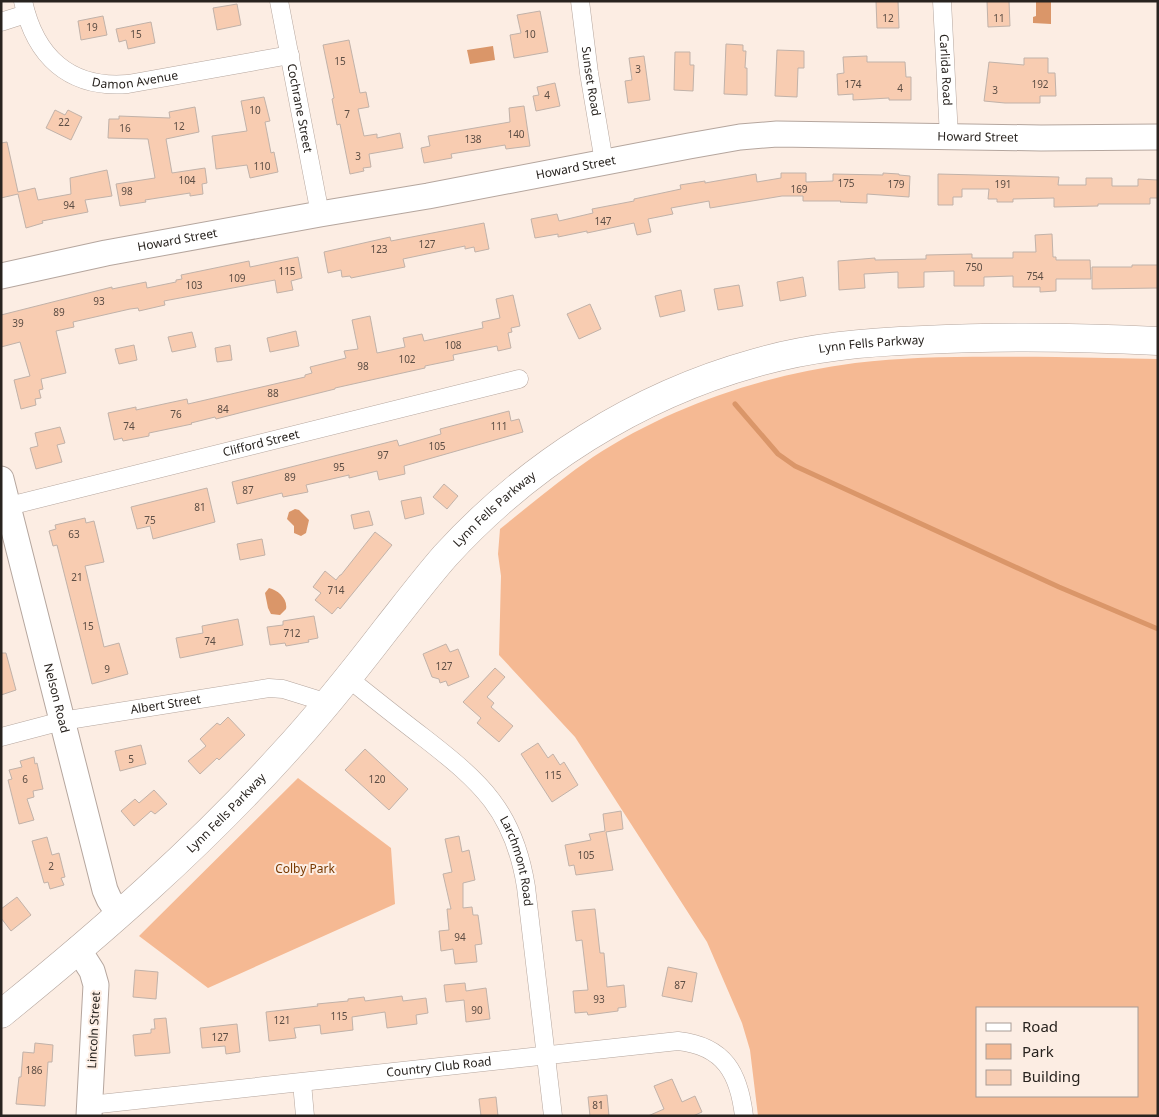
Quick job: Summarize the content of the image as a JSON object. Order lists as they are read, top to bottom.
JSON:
{
  "streets": {
    "main road": ["Lynn Fells Parkway"],
    "street": [
      "Carlida Road",
      "Damon Avenue",
      "Sunset Road",
      "Cochrane Street",
      "Howard Street",
      "Clifford Street",
      "Nelson Road",
      "Albert Street",
      "Larchmont Road",
      "Lincoln Street",
      "Country Club Road"
    ]
  },
  "crossings": [
    ["Carlida Road", "Howard Street"],
    ["Damon Avenue", "Cochrane Street"],
    ["Sunset Road", "Howard Street"],
    ["Cochrane Street", "Howard Street"],
    ["Lynn Fells Parkway", "Nelson Road"],
    ["Lynn Fells Parkway", "Albert Street"],
    ["Lynn Fells Parkway", "Larchmont Road"],
    ["Lynn Fells Parkway", "Lincoln Street"],
    ["Clifford Street", "Nelson Road"],
    ["Nelson Road", "Albert Street"],
    ["Larchmont Road", "Country Club Road"],
    ["Lincoln Street", "Country Club Road"]
  ],
  "parks": ["Colby Park"],
  "house_numbers": [
    "12",
    "11",
    "19",
    "15",
    "10",
    "15",
    "3",
    "174",
    "192",
    "4",
    "3",
    "4",
    "10",
    "7",
    "22",
    "12",
    "16",
    "140",
    "138",
    "3",
    "110",
    "104",
    "175",
    "179",
    "191",
    "169",
    "98",
    "94",
    "147",
    "127",
    "123",
    "750",
    "115",
    "754",
    "109",
    "103",
    "93",
    "89",
    "39",
    "108",
    "102",
    "98",
    "88",
    "84",
    "76",
    "74",
    "111",
    "105",
    "97",
    "95",
    "89",
    "87",
    "81",
    "75",
    "63",
    "21",
    "714",
    "15",
    "712",
    "74",
    "127",
    "9",
    "5",
    "115",
    "6",
    "120",
    "105",
    "2",
    "94",
    "87",
    "93",
    "90",
    "115",
    "121",
    "127",
    "186",
    "81"
  ],
  "legend": ["Road", "Park", "Building"]
}
